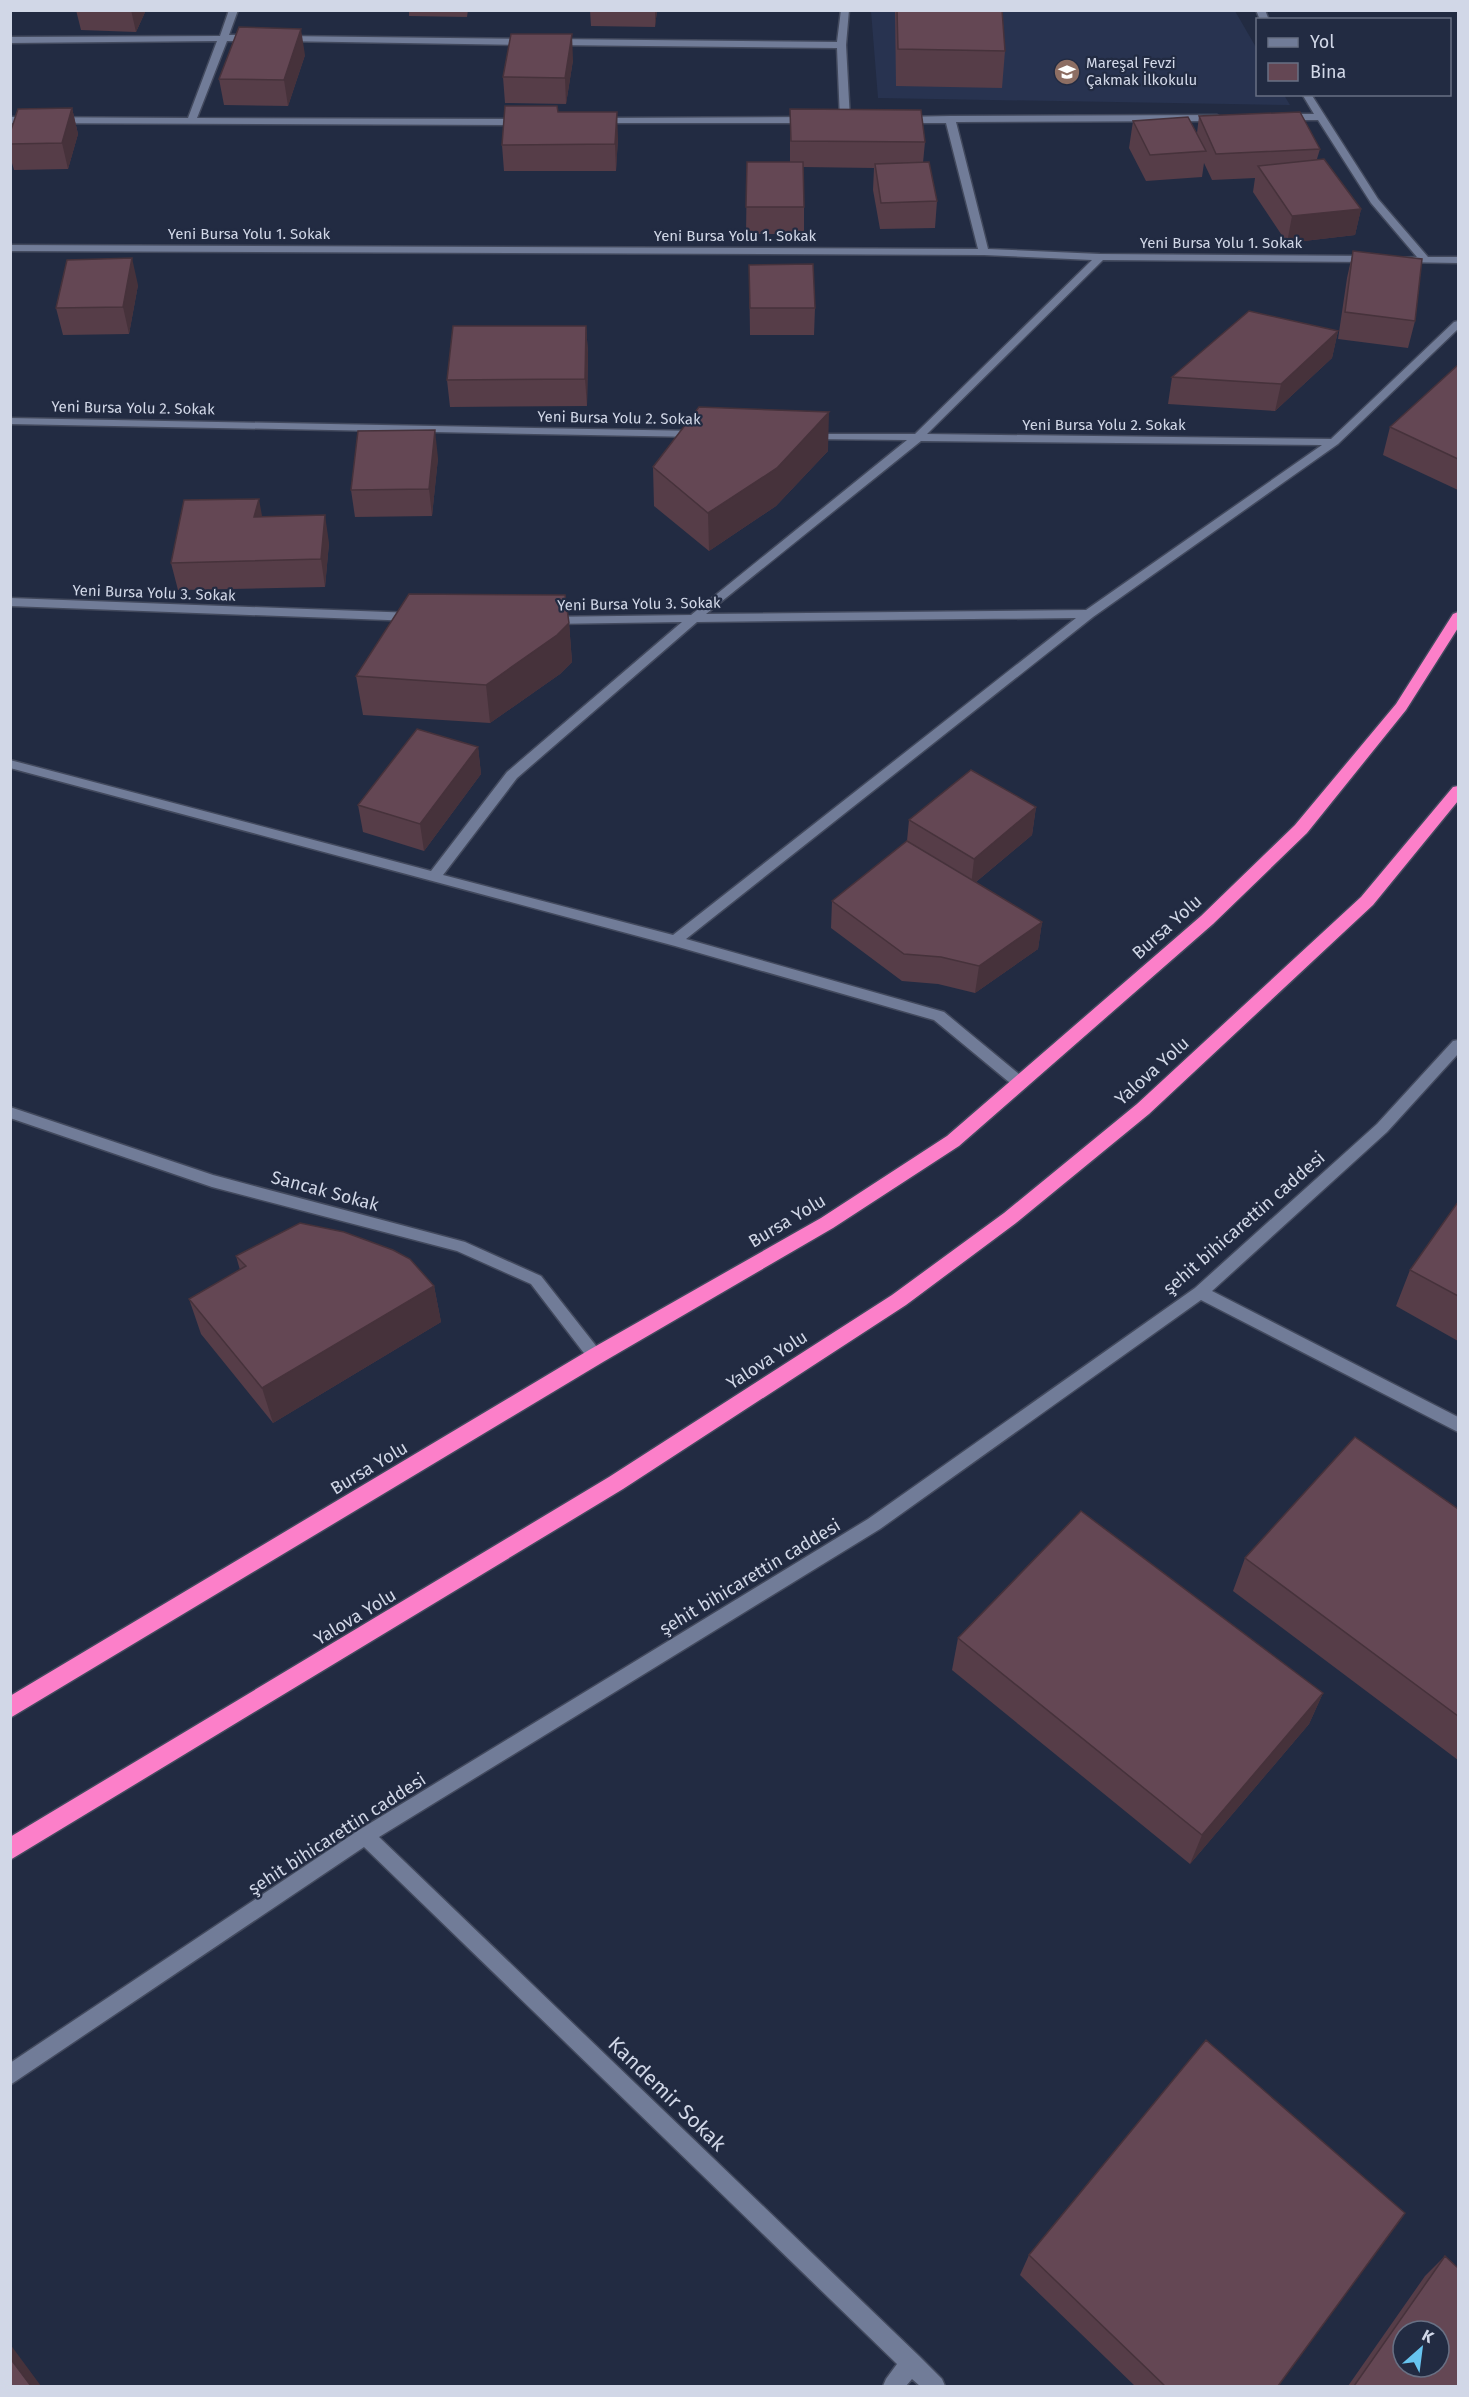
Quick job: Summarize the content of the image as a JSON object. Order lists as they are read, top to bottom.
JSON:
{
  "streets": {
    "highway": ["Bursa Yolu", "Yalova Yolu"],
    "street": [
      "Yeni Bursa Yolu 1. Sokak",
      "Yeni Bursa Yolu 2. Sokak",
      "Yeni Bursa Yolu 3. Sokak",
      "Sancak Sokak",
      "şehit bihicarettin caddesi",
      "Kandemir Sokak"
    ]
  },
  "crossings": [
    ["Bursa Yolu", "Sancak Sokak"],
    ["şehit bihicarettin caddesi", "Kandemir Sokak"]
  ],
  "places": {
    "school or university": ["Mareşal Fevzi Çakmak İlkokulu"]
  },
  "legend": ["Yol", "Bina"],
  "north": "top right"
}
